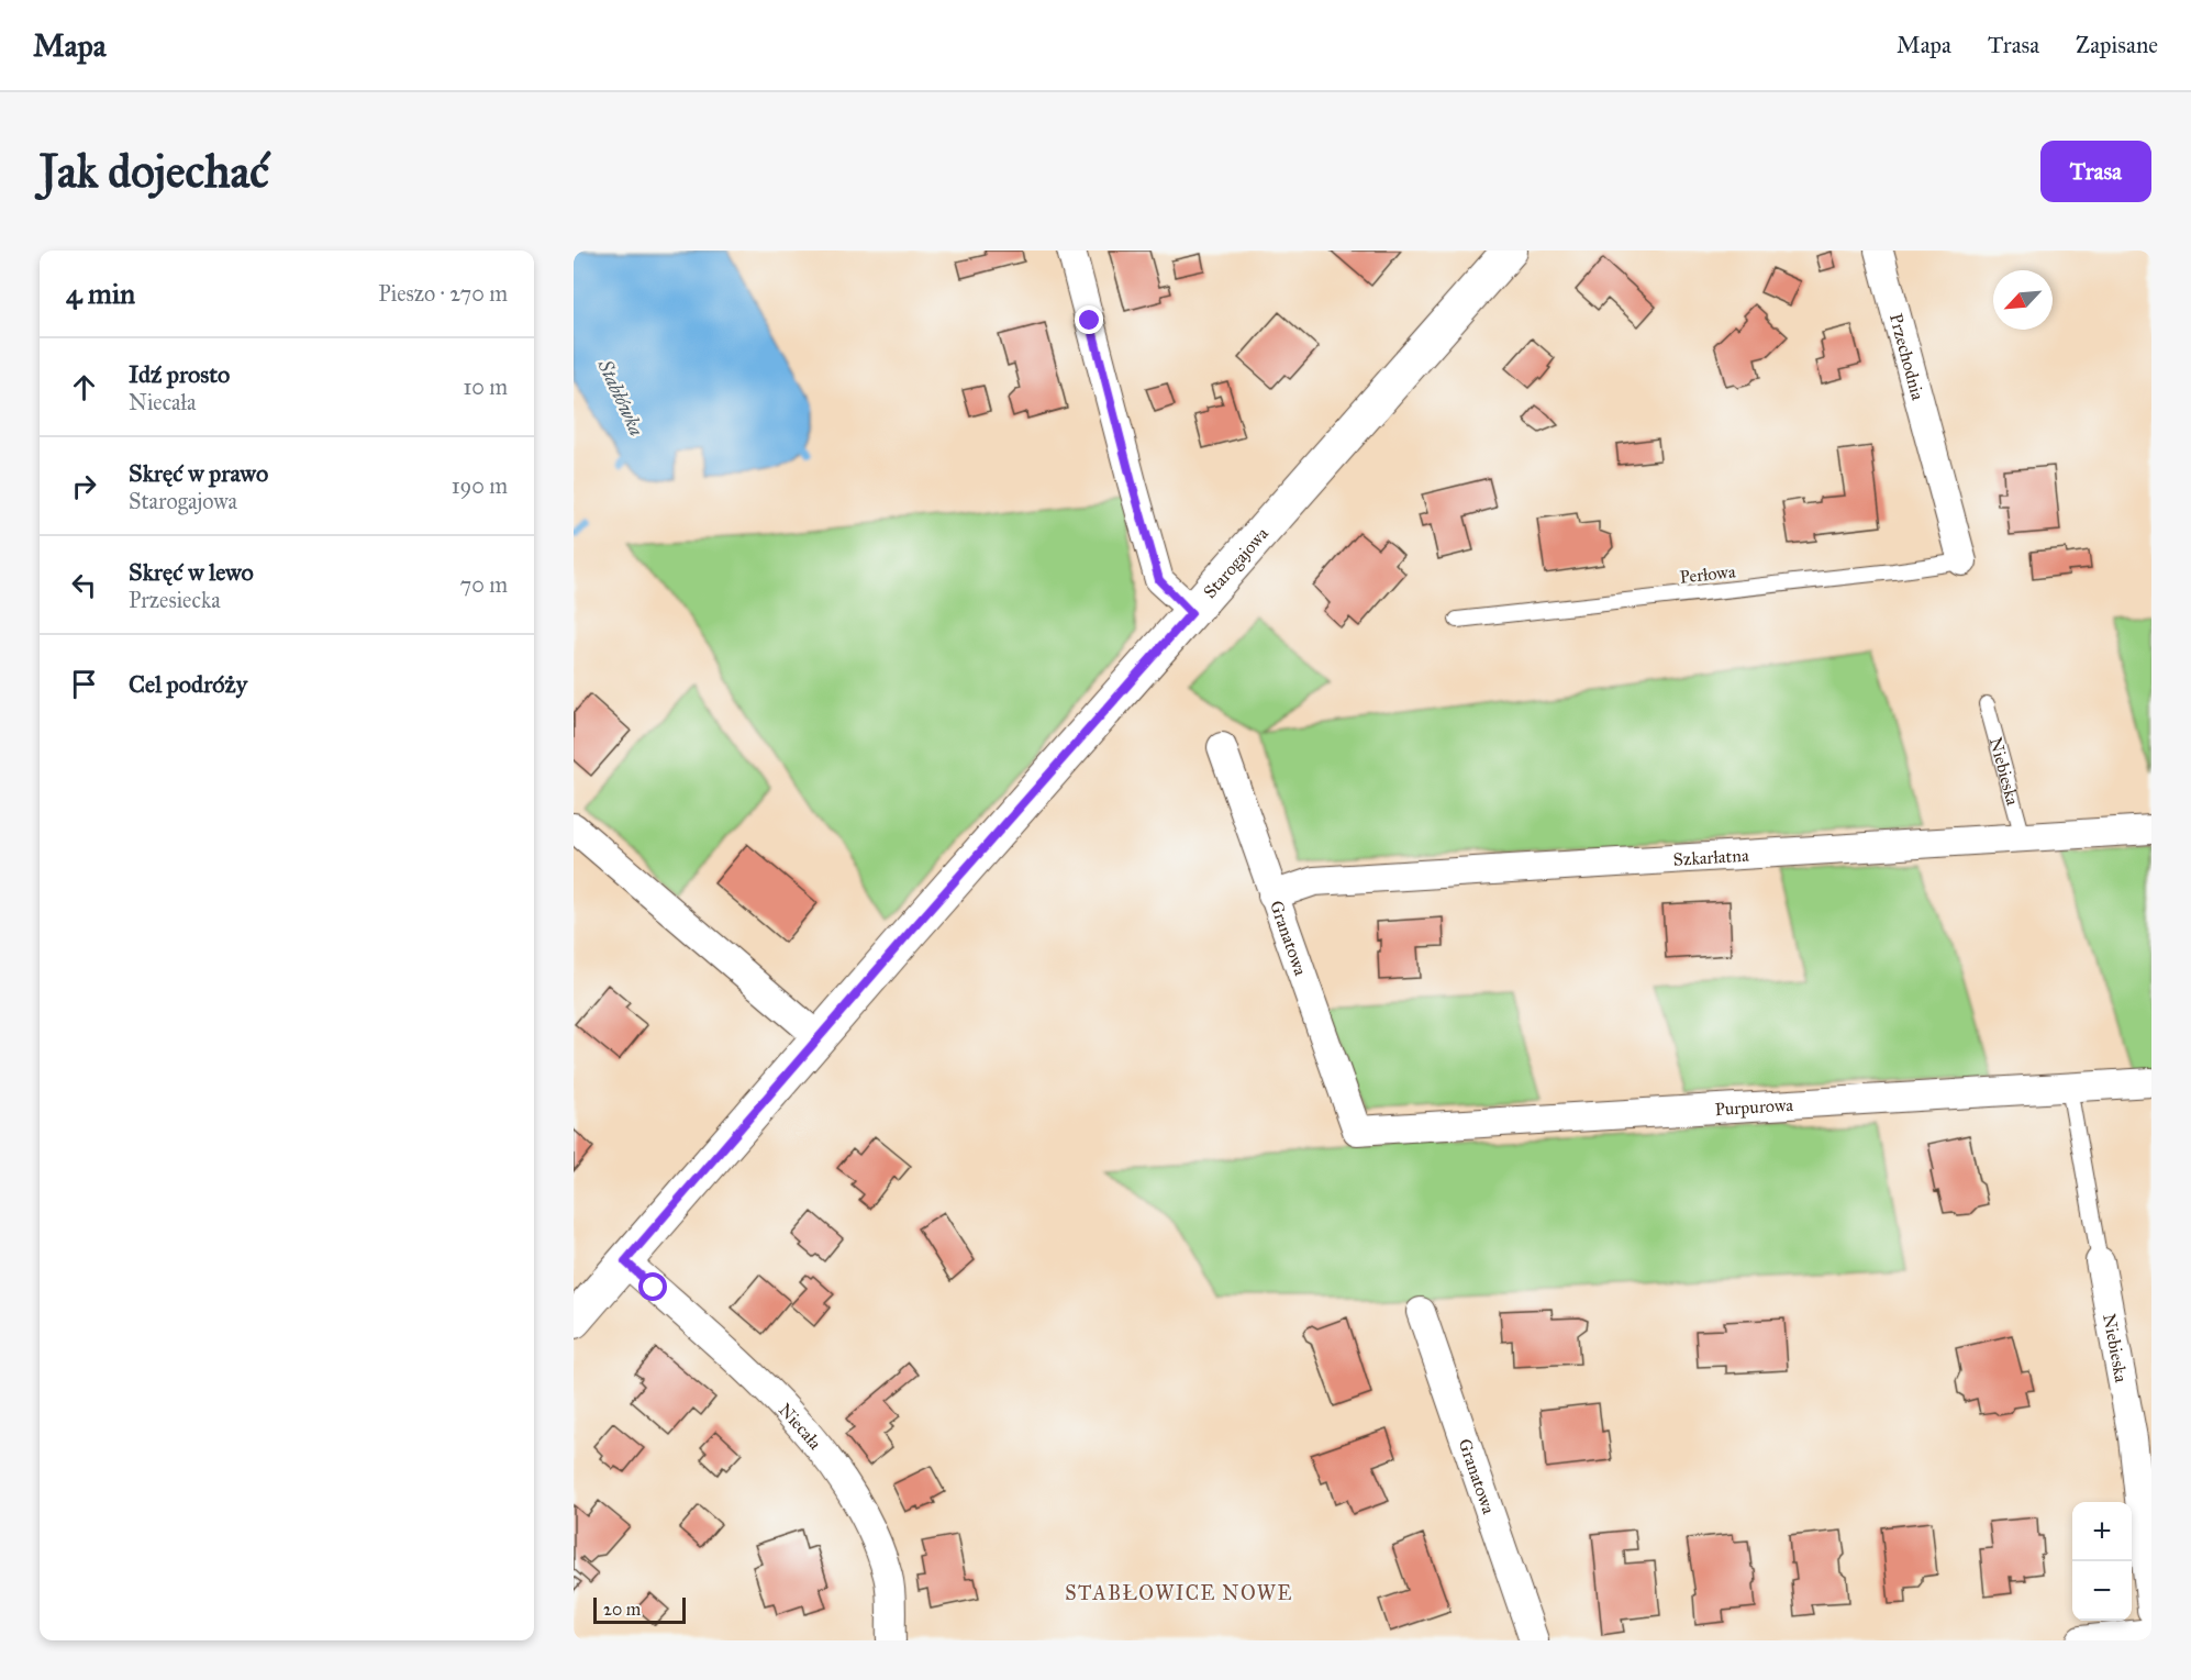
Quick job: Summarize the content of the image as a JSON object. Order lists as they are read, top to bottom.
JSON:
{
  "streets": {
    "street": [
      "Przechodnia",
      "Starogajowa",
      "Niebieska",
      "Szkarłatna",
      "Granatowa",
      "Purpurowa",
      "Niecała"
    ],
    "lane": ["Perłowa"]
  },
  "crossings": [
    ["Przechodnia", "Perłowa"],
    ["Starogajowa", "Niecała"],
    ["Niebieska", "Szkarłatna"],
    ["Niebieska", "Purpurowa"],
    ["Szkarłatna", "Granatowa"],
    ["Granatowa", "Purpurowa"]
  ],
  "districts": ["STABŁOWICE NOWE"],
  "water": ["Stabłówka"],
  "scale_bar": "20 m",
  "north": "bottom left",
  "page": {
    "header": "Mapa",
    "nav": ["Mapa", "Trasa", "Zapisane"],
    "buttons": "Trasa",
    "title": "Jak dojechać",
    "heading": ["4 min", "Pieszo · 270 m"],
    "list": [
      ["Idź prosto", "Niecała", "10 m"],
      ["Skręć w prawo", "Starogajowa", "190 m"],
      ["Skręć w lewo", "Przesiecka", "70 m"],
      "Cel podróży"
    ],
    "map_buttons": ["+", "−"],
    "scale": "20 m"
  }
}
